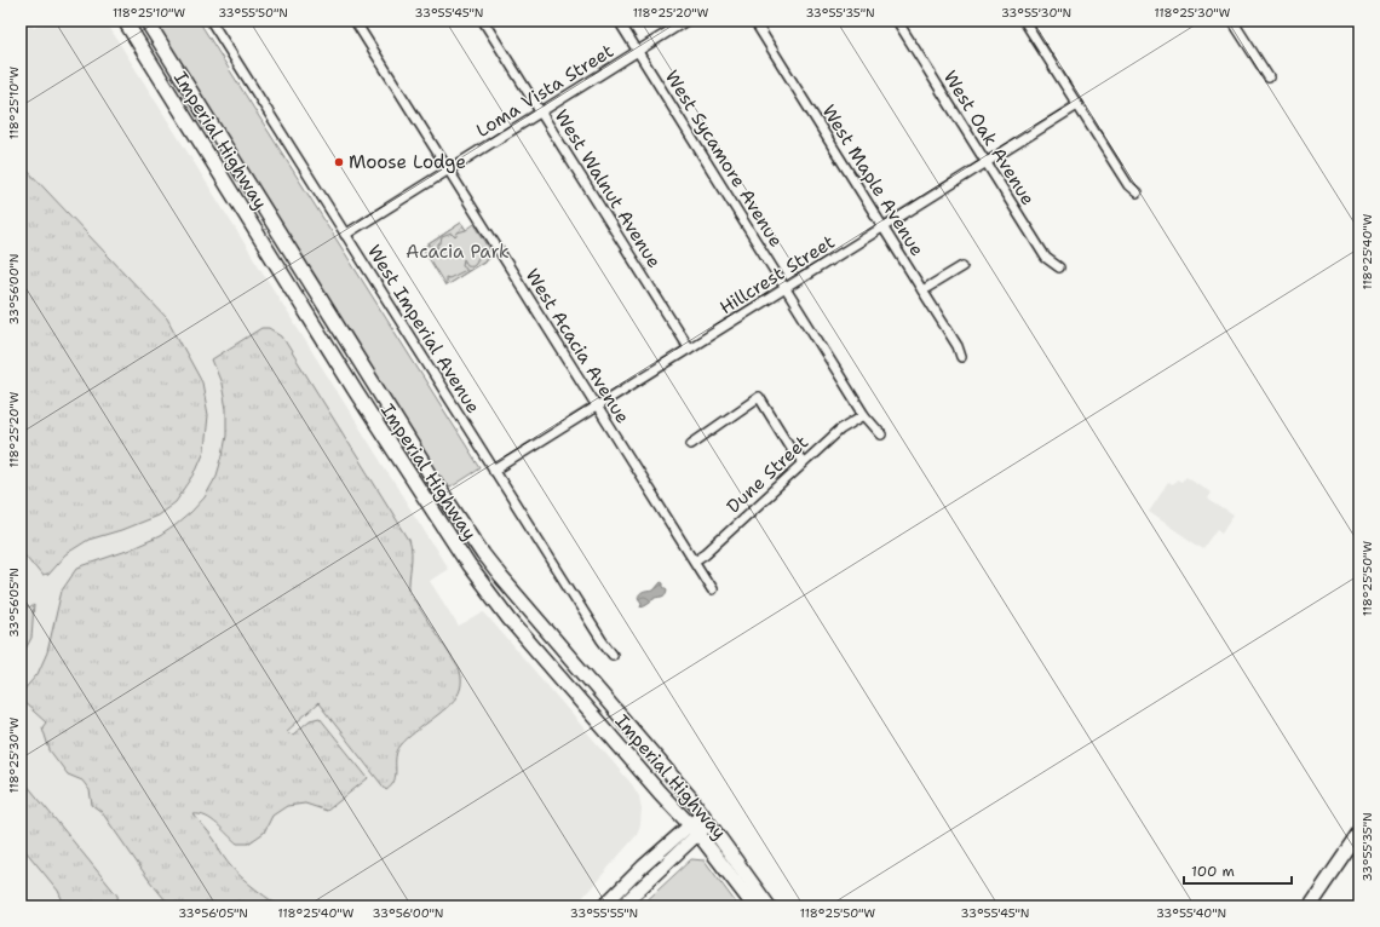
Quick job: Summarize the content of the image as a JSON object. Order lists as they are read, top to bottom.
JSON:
{
  "streets": {
    "main road": ["Imperial Highway"],
    "street": [
      "Loma Vista Street",
      "West Oak Avenue",
      "West Sycamore Avenue",
      "West Maple Avenue",
      "West Walnut Avenue",
      "Hillcrest Street",
      "West Imperial Avenue",
      "West Acacia Avenue",
      "Dune Street"
    ]
  },
  "crossings": [
    ["Loma Vista Street", "West Sycamore Avenue"],
    ["Loma Vista Street", "West Walnut Avenue"],
    ["Loma Vista Street", "West Imperial Avenue"],
    ["Loma Vista Street", "West Acacia Avenue"],
    ["West Oak Avenue", "Hillcrest Street"],
    ["West Sycamore Avenue", "Hillcrest Street"],
    ["West Sycamore Avenue", "Dune Street"],
    ["West Maple Avenue", "Hillcrest Street"],
    ["West Walnut Avenue", "Hillcrest Street"],
    ["Hillcrest Street", "West Imperial Avenue"],
    ["Hillcrest Street", "West Acacia Avenue"],
    ["West Acacia Avenue", "Dune Street"]
  ],
  "parks": ["Acacia Park"],
  "places": ["Moose Lodge"],
  "scale_bar": "100 m",
  "coordinates": [
    "118°25'10\"W",
    "33°55'50\"N",
    "33°55'45\"N",
    "118°25'20\"W",
    "33°55'35\"N",
    "33°55'30\"N",
    "118°25'30\"W",
    "118°25'40\"W",
    "33°56'00\"N",
    "118°25'50\"W",
    "33°56'05\"N",
    "33°55'55\"N",
    "33°55'40\"N"
  ]
}
